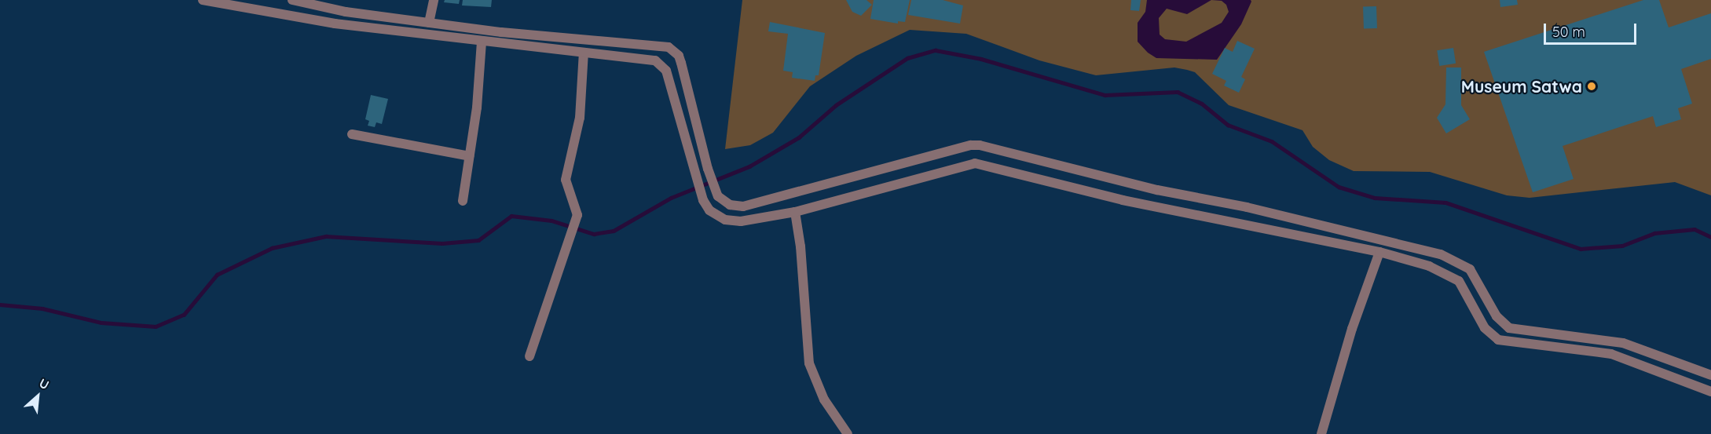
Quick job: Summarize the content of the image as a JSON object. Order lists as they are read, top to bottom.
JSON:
{
  "places": ["Museum Satwa"],
  "scale_bar": "50 m",
  "north": "top right"
}
